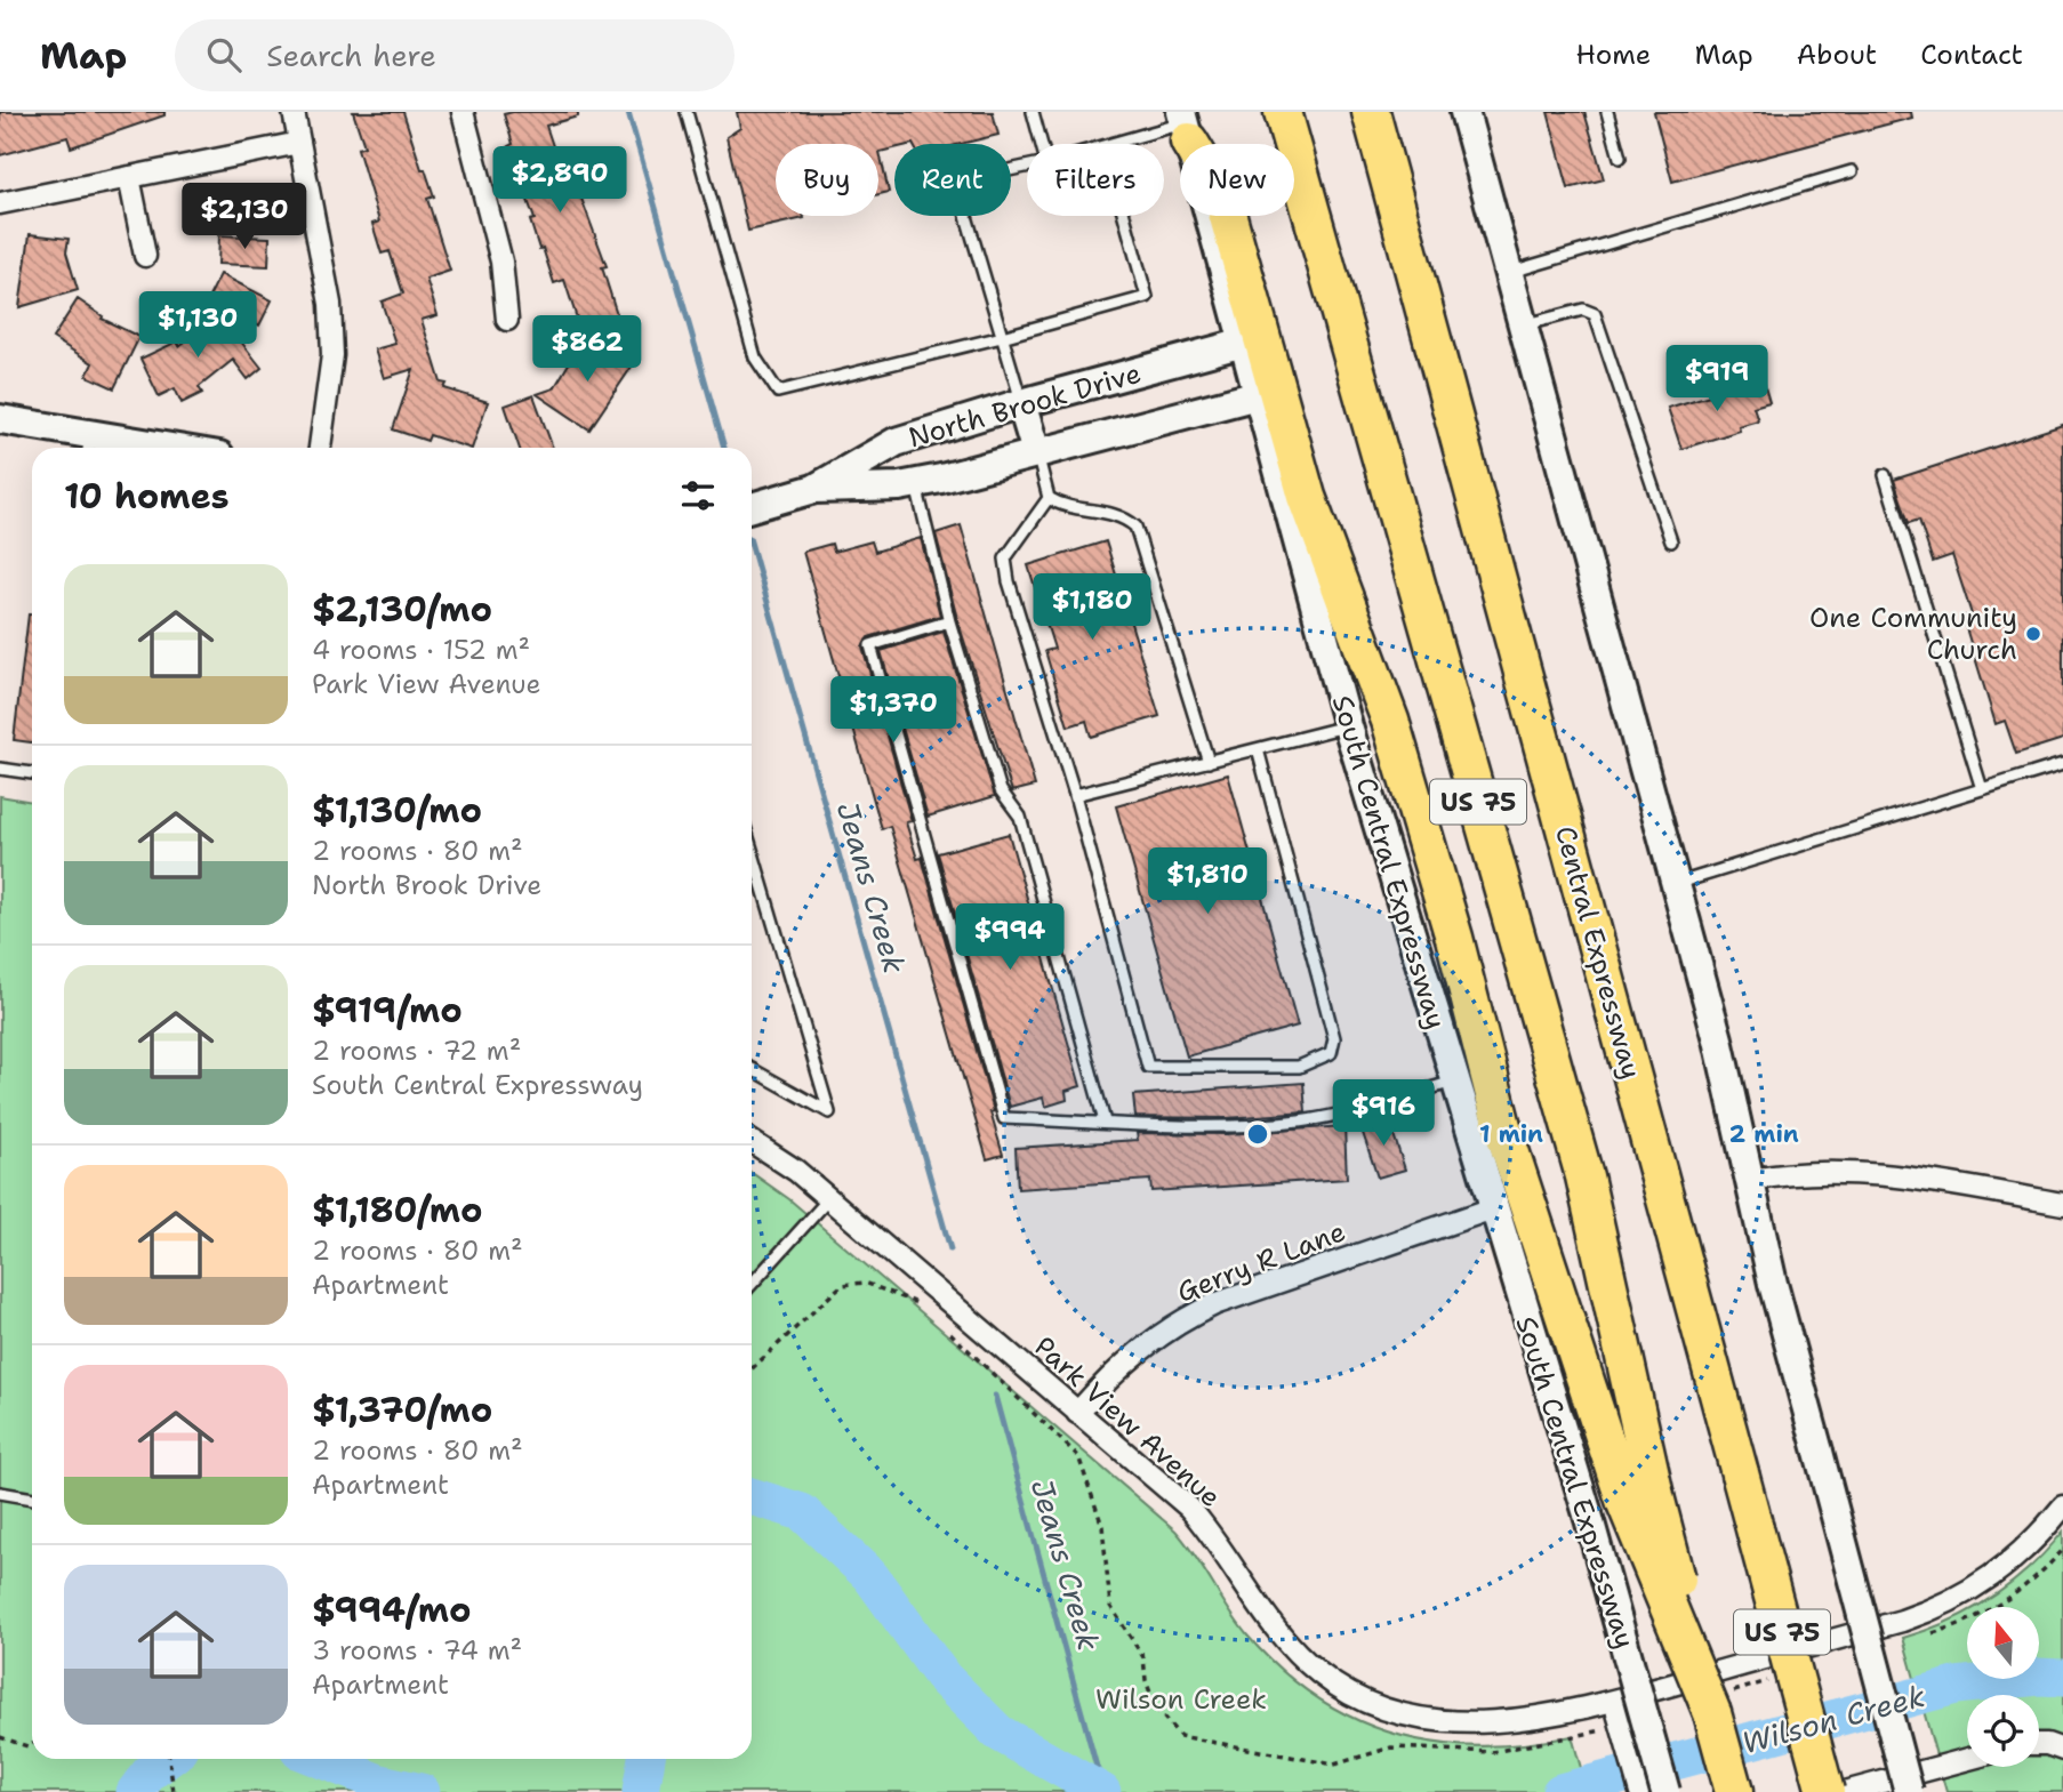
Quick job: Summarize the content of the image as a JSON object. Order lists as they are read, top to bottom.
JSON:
{
  "streets": {
    "highway": ["US 75", "Central Expressway"],
    "main road": ["North Brook Drive", "South Central Expressway"],
    "street": ["Gerry R Lane", "Park View Avenue"]
  },
  "crossings": [
    ["North Brook Drive", "South Central Expressway"],
    ["South Central Expressway", "Gerry R Lane"],
    ["Gerry R Lane", "Park View Avenue"]
  ],
  "water": ["Jeans Creek", "Wilson Creek"],
  "parks": ["Wilson Creek"],
  "places": ["One Community Church"],
  "north": "top",
  "page": {
    "header": "Map",
    "search": "Search here",
    "nav": [
      "Home",
      "Map",
      "About",
      "Contact"
    ],
    "chip": [
      "Buy",
      "Rent",
      "Filters",
      "New"
    ],
    "price": [
      "$2,890",
      "$2,130",
      "$1,130",
      "$862",
      "$919",
      "$1,180",
      "$1,370",
      "$1,810",
      "$994",
      "$916"
    ],
    "heading": "10 homes",
    "list": [
      {
        "name": "$2,130/mo",
        "note": "4 rooms · 152 m² · Park View Avenue"
      },
      {
        "name": "$1,130/mo",
        "note": "2 rooms · 80 m² · North Brook Drive"
      },
      {
        "name": "$919/mo",
        "note": "2 rooms · 72 m² · South Central Expressway"
      },
      {
        "name": "$1,180/mo",
        "note": "2 rooms · 80 m² · Apartment"
      },
      {
        "name": "$1,370/mo",
        "note": "2 rooms · 80 m² · Apartment"
      },
      {
        "name": "$994/mo",
        "note": "3 rooms · 74 m² · Apartment"
      }
    ]
  },
  "rings": ["1 min", "2 min"]
}
